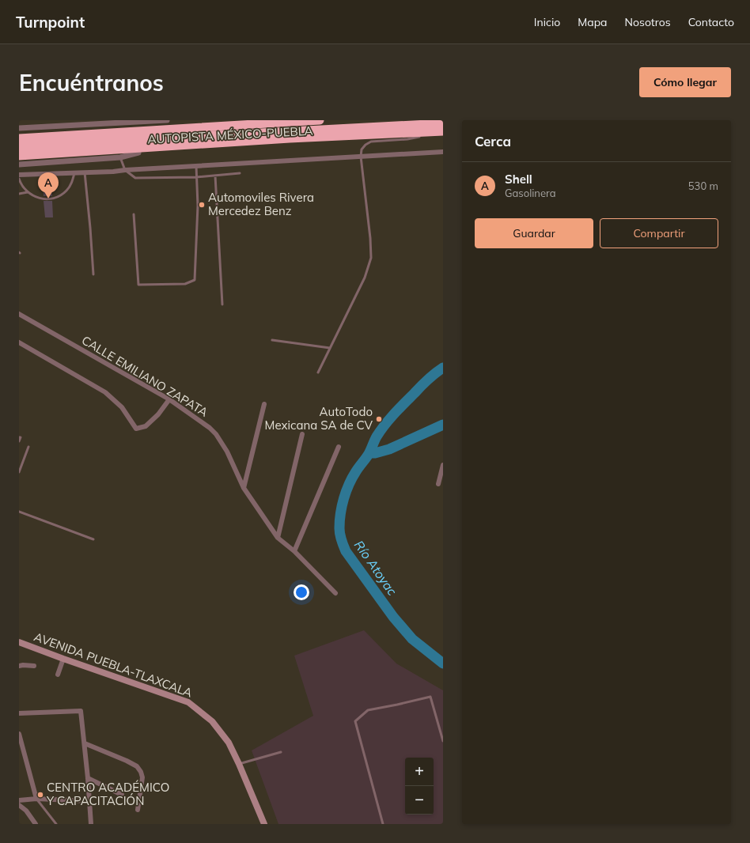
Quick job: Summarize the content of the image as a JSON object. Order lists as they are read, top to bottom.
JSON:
{
  "streets": {
    "highway": ["AUTOPISTA MÉXICO-PUEBLA"],
    "main road": ["AVENIDA PUEBLA-TLAXCALA"],
    "street": ["CALLE EMILIANO ZAPATA"]
  },
  "water": ["Río Atoyac"],
  "places": ["Automoviles Rivera Mercedez Benz", "AutoTodo Mexicana SA de CV", "CENTRO ACADÉMICO Y CAPACITACIÓN"],
  "page": {
    "header": "Turnpoint",
    "nav": [
      "Inicio",
      "Mapa",
      "Nosotros",
      "Contacto"
    ],
    "buttons": [
      "Cómo llegar",
      ["Guardar", "Compartir"]
    ],
    "title": "Encuéntranos",
    "heading": "Cerca",
    "list": [
      {
        "mark": "A",
        "name": "Shell",
        "note": "Gasolinera",
        "value": "530 m"
      }
    ],
    "pins": "A",
    "map_buttons": ["+", "−"]
  }
}
